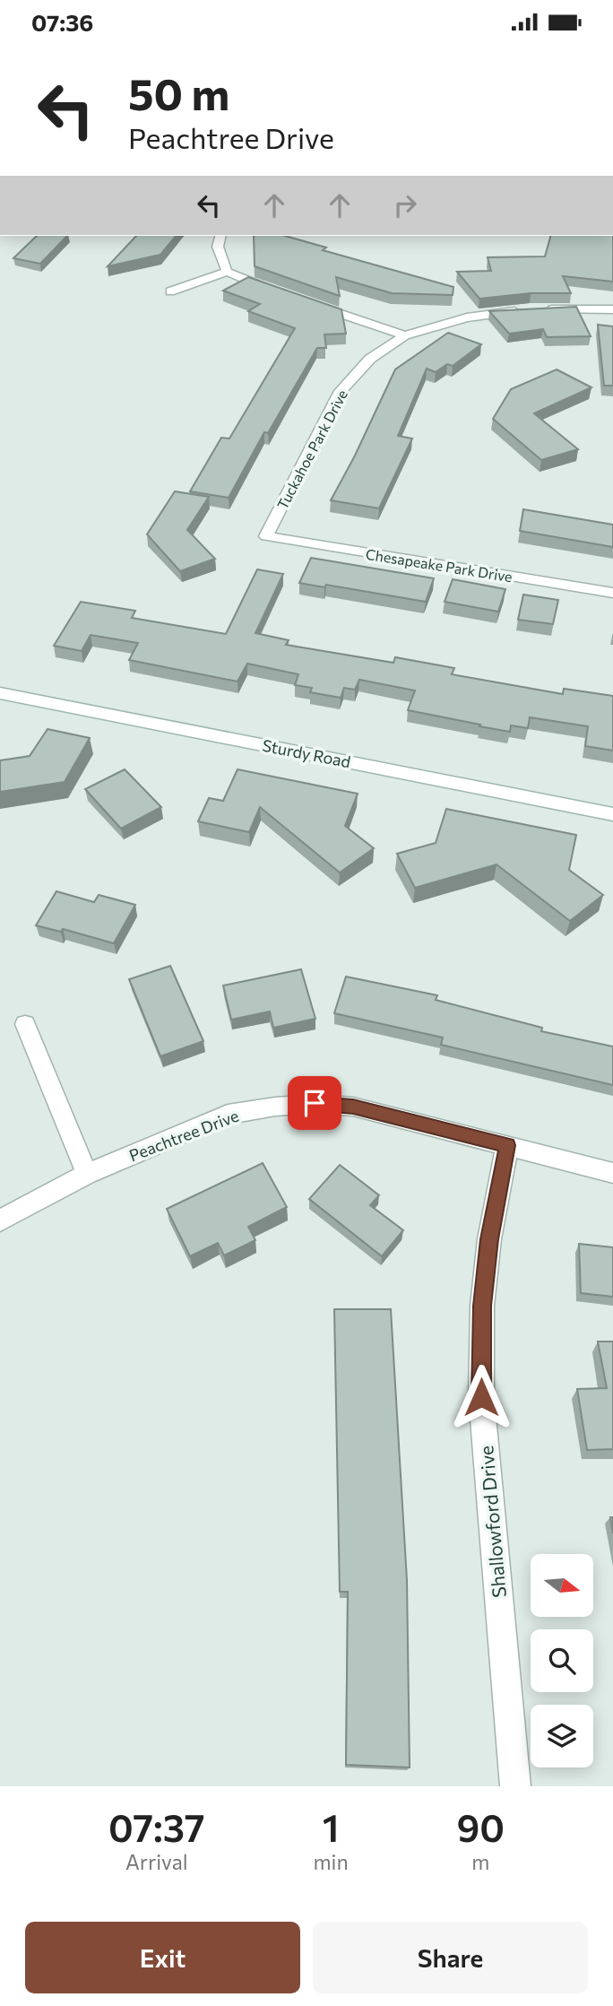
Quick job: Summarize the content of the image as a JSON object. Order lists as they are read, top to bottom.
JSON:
{
  "streets": {
    "street": [
      "Tuckahoe Park Drive",
      "Chesapeake Park Drive",
      "Sturdy Road",
      "Peachtree Drive",
      "Shallowford Drive"
    ]
  },
  "crossings": [
    ["Tuckahoe Park Drive", "Chesapeake Park Drive"],
    ["Peachtree Drive", "Shallowford Drive"]
  ],
  "north": "right",
  "page": {
    "status": "07:36",
    "turn": ["50 m", "Peachtree Drive"],
    "eta": [
      "07:37",
      "Arrival",
      "1",
      "min",
      "90",
      "m"
    ],
    "buttons": ["Exit", "Share"]
  }
}
